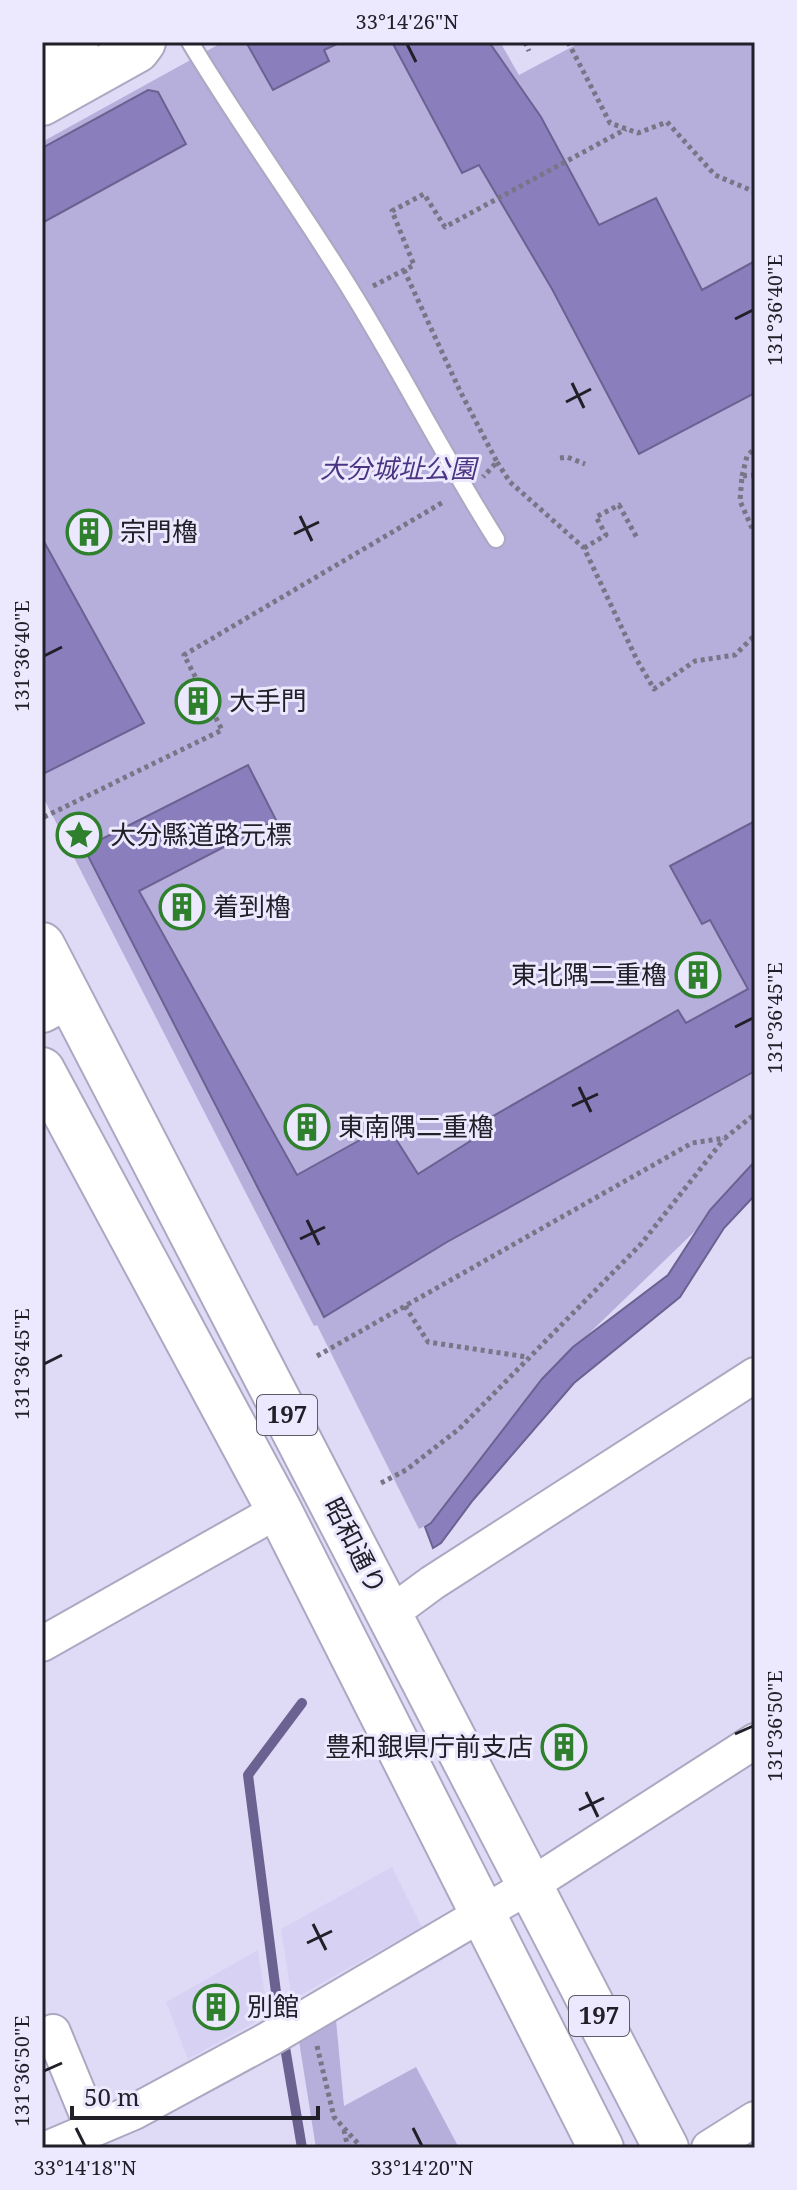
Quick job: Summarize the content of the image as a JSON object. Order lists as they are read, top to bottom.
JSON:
{
  "streets": {
    "main road": ["197", "昭和通り"]
  },
  "parks": ["大分城址公園"],
  "places": {
    "building": [
      "宗門櫓",
      "大手門",
      "着到櫓",
      "東北隅二重櫓",
      "東南隅二重櫓",
      "豊和銀県庁前支店",
      "別館"
    ],
    "place": ["大分縣道路元標"]
  },
  "scale_bar": "50 m",
  "coordinates": [
    "33°14'26\"N",
    "131°36'40\"E",
    "131°36'45\"E",
    "131°36'50\"E",
    "33°14'18\"N",
    "33°14'20\"N"
  ]
}
